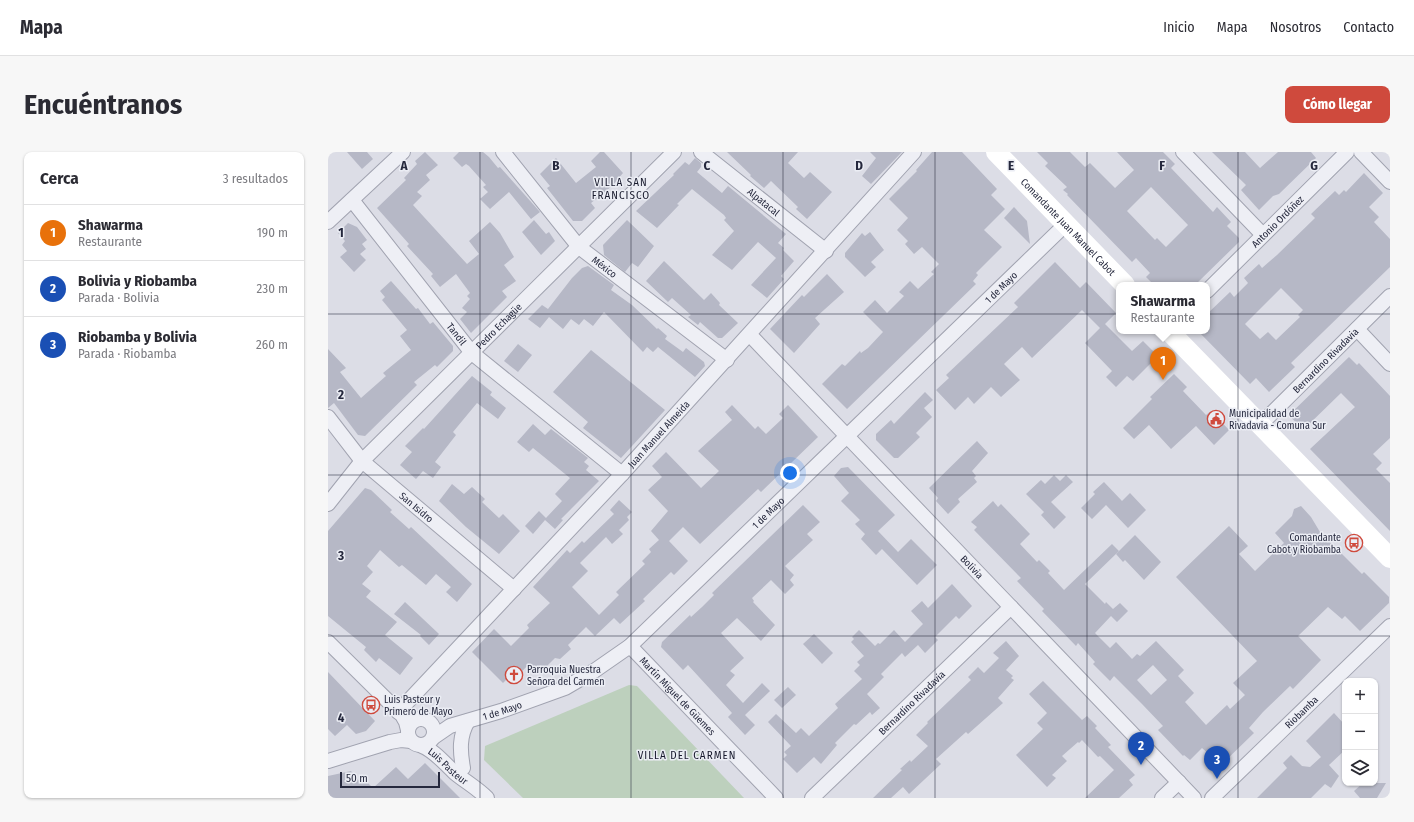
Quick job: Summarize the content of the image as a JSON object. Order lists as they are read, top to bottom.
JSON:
{
  "streets": {
    "main road": ["Comandante Juan Manuel Cabot"],
    "street": [
      "Alpatacal",
      "Antonio Ordóñez",
      "México",
      "1 de Mayo",
      "Pedro Echagüe",
      "Tandil",
      "Bernardino Rivadavia",
      "Juan Manuel Almeida",
      "San Isidro",
      "Bolivia",
      "Martín Miguel de Güemes",
      "Riobamba",
      "Luis Pasteur"
    ]
  },
  "crossings": [
    ["Alpatacal", "Juan Manuel Almeida"],
    ["Comandante Juan Manuel Cabot", "1 de Mayo"],
    ["México", "Pedro Echagüe"],
    ["México", "Juan Manuel Almeida"],
    ["1 de Mayo", "Juan Manuel Almeida"],
    ["1 de Mayo", "Bolivia"],
    ["1 de Mayo", "Martín Miguel de Güemes"],
    ["1 de Mayo", "Luis Pasteur"],
    ["Pedro Echagüe", "Tandil"],
    ["Pedro Echagüe", "San Isidro"],
    ["Tandil", "Juan Manuel Almeida"],
    ["Bernardino Rivadavia", "Bolivia"],
    ["Juan Manuel Almeida", "San Isidro"],
    ["Juan Manuel Almeida", "Bolivia"],
    ["Juan Manuel Almeida", "Luis Pasteur"]
  ],
  "districts": ["VILLA SAN FRANCISCO", "VILLA DEL CARMEN"],
  "places": {
    "public building": ["Municipalidad de Rivadavia - Comuna Sur"],
    "bus stop": ["Comandante Cabot y Riobamba", "Luis Pasteur y Primero de Mayo"],
    "church": ["Parroquia Nuestra Señora del Carmen"]
  },
  "scale_bar": "50 m",
  "page": {
    "header": "Mapa",
    "nav": [
      "Inicio",
      "Mapa",
      "Nosotros",
      "Contacto"
    ],
    "buttons": "Cómo llegar",
    "title": "Encuéntranos",
    "heading": ["Cerca", "3 resultados"],
    "list": [
      {
        "mark": "1",
        "name": "Shawarma",
        "note": "Restaurante",
        "value": "190 m"
      },
      {
        "mark": "2",
        "name": "Bolivia y Riobamba",
        "note": "Parada · Bolivia",
        "value": "230 m"
      },
      {
        "mark": "3",
        "name": "Riobamba y Bolivia",
        "note": "Parada · Riobamba",
        "value": "260 m"
      }
    ],
    "popup": ["Shawarma", "Restaurante"],
    "pins": ["1", "2", "3"],
    "map_buttons": ["+", "−"],
    "scale": "50 m"
  },
  "grid": {
    "columns": [
      "A",
      "B",
      "C",
      "D",
      "E",
      "F",
      "G"
    ],
    "rows": [
      "1",
      "2",
      "3",
      "4"
    ]
  }
}
